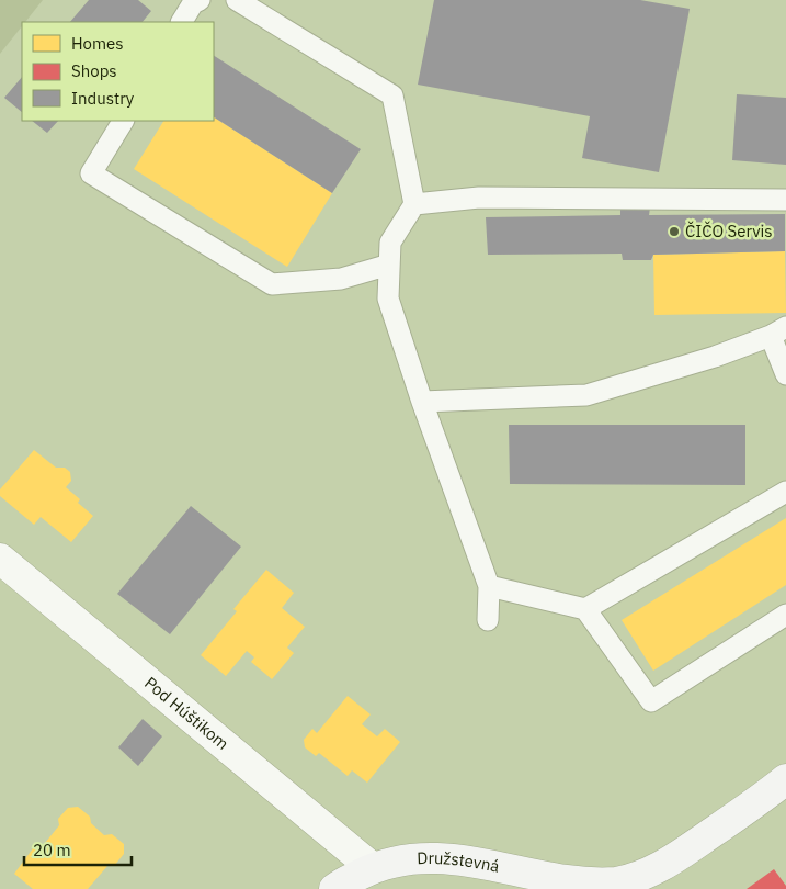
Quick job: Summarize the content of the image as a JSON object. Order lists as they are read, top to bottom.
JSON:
{
  "streets": {
    "street": ["Pod Húštikom", "Družstevná"]
  },
  "crossings": [
    ["Pod Húštikom", "Družstevná"]
  ],
  "places": ["ČIČO Servis"],
  "legend": ["Homes", "Shops", "Industry"],
  "scale_bar": "20 m"
}
